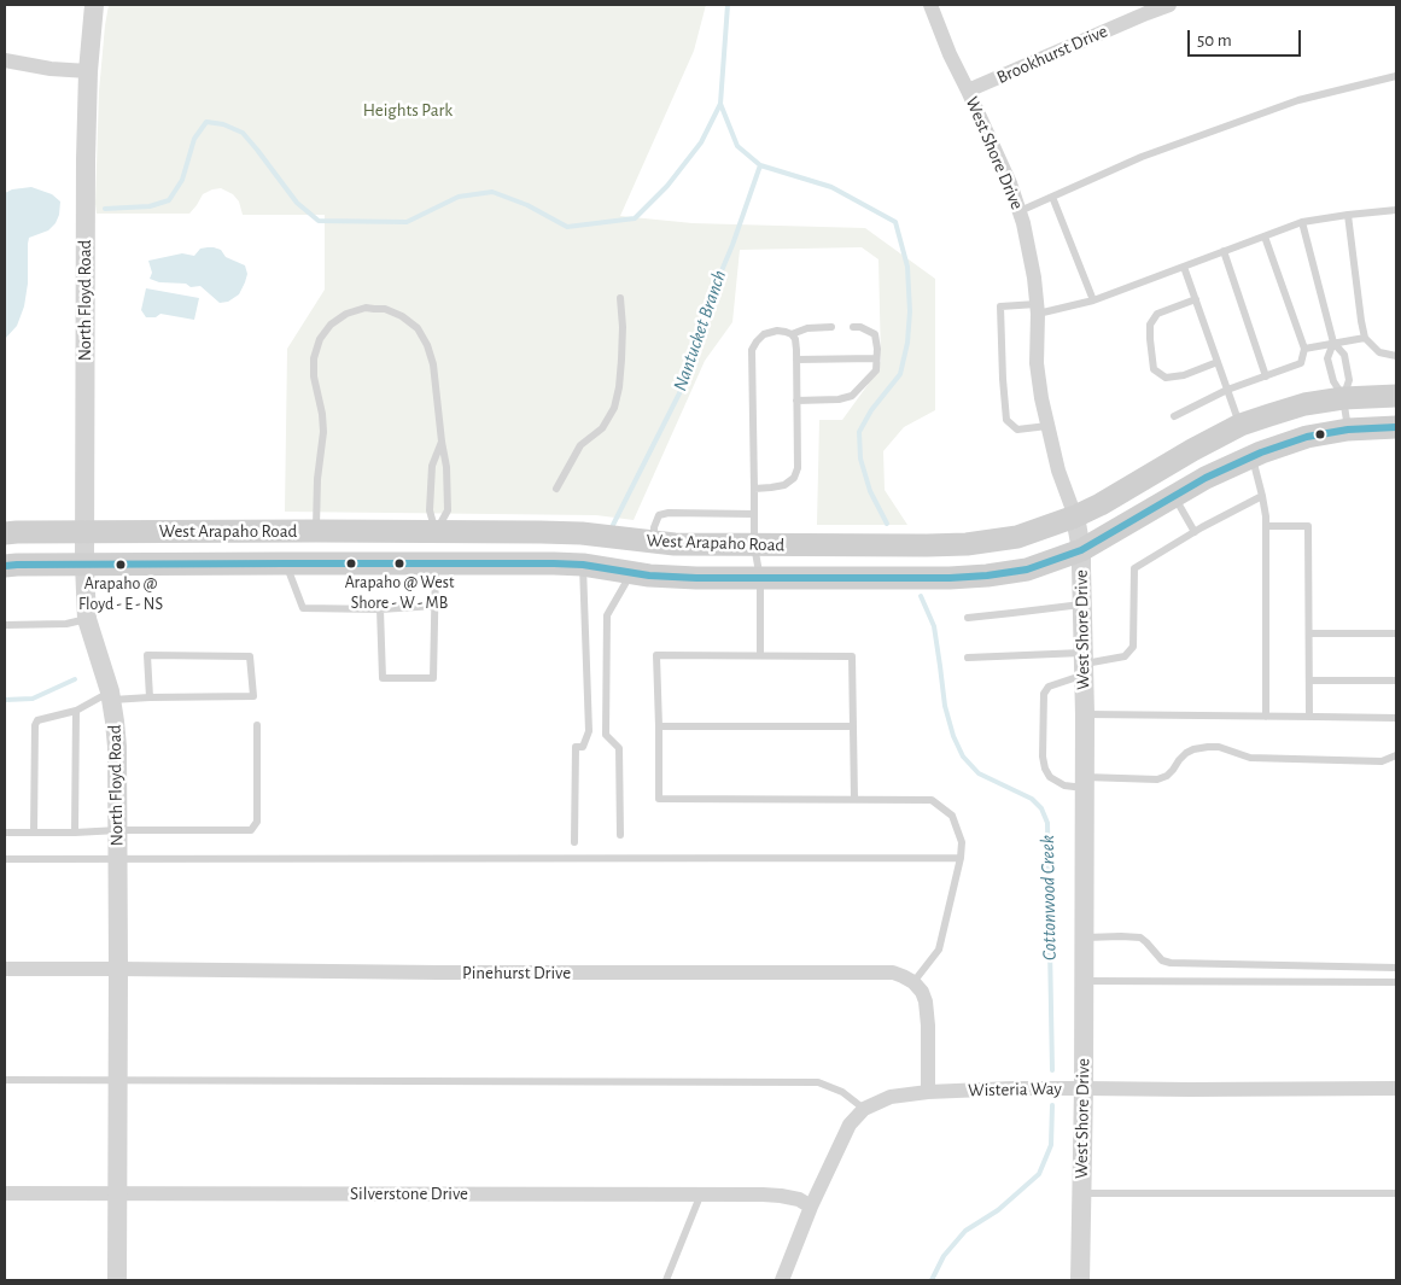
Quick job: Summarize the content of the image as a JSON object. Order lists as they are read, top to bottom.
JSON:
{
  "streets": {
    "main road": ["West Arapaho Road"],
    "street": [
      "Brookhurst Drive",
      "West Shore Drive",
      "North Floyd Road",
      "Pinehurst Drive",
      "Wisteria Way",
      "Silverstone Drive"
    ]
  },
  "crossings": [
    ["Brookhurst Drive", "West Shore Drive"],
    ["West Shore Drive", "West Arapaho Road"],
    ["West Shore Drive", "Wisteria Way"],
    ["North Floyd Road", "West Arapaho Road"],
    ["North Floyd Road", "Pinehurst Drive"],
    ["North Floyd Road", "Silverstone Drive"]
  ],
  "water": ["Nantucket Branch", "Cottonwood Creek"],
  "parks": ["Heights Park"],
  "places": ["Arapaho @ West Shore - W - MB", "Arapaho @ Floyd - E - NS"],
  "scale_bar": "50 m"
}
